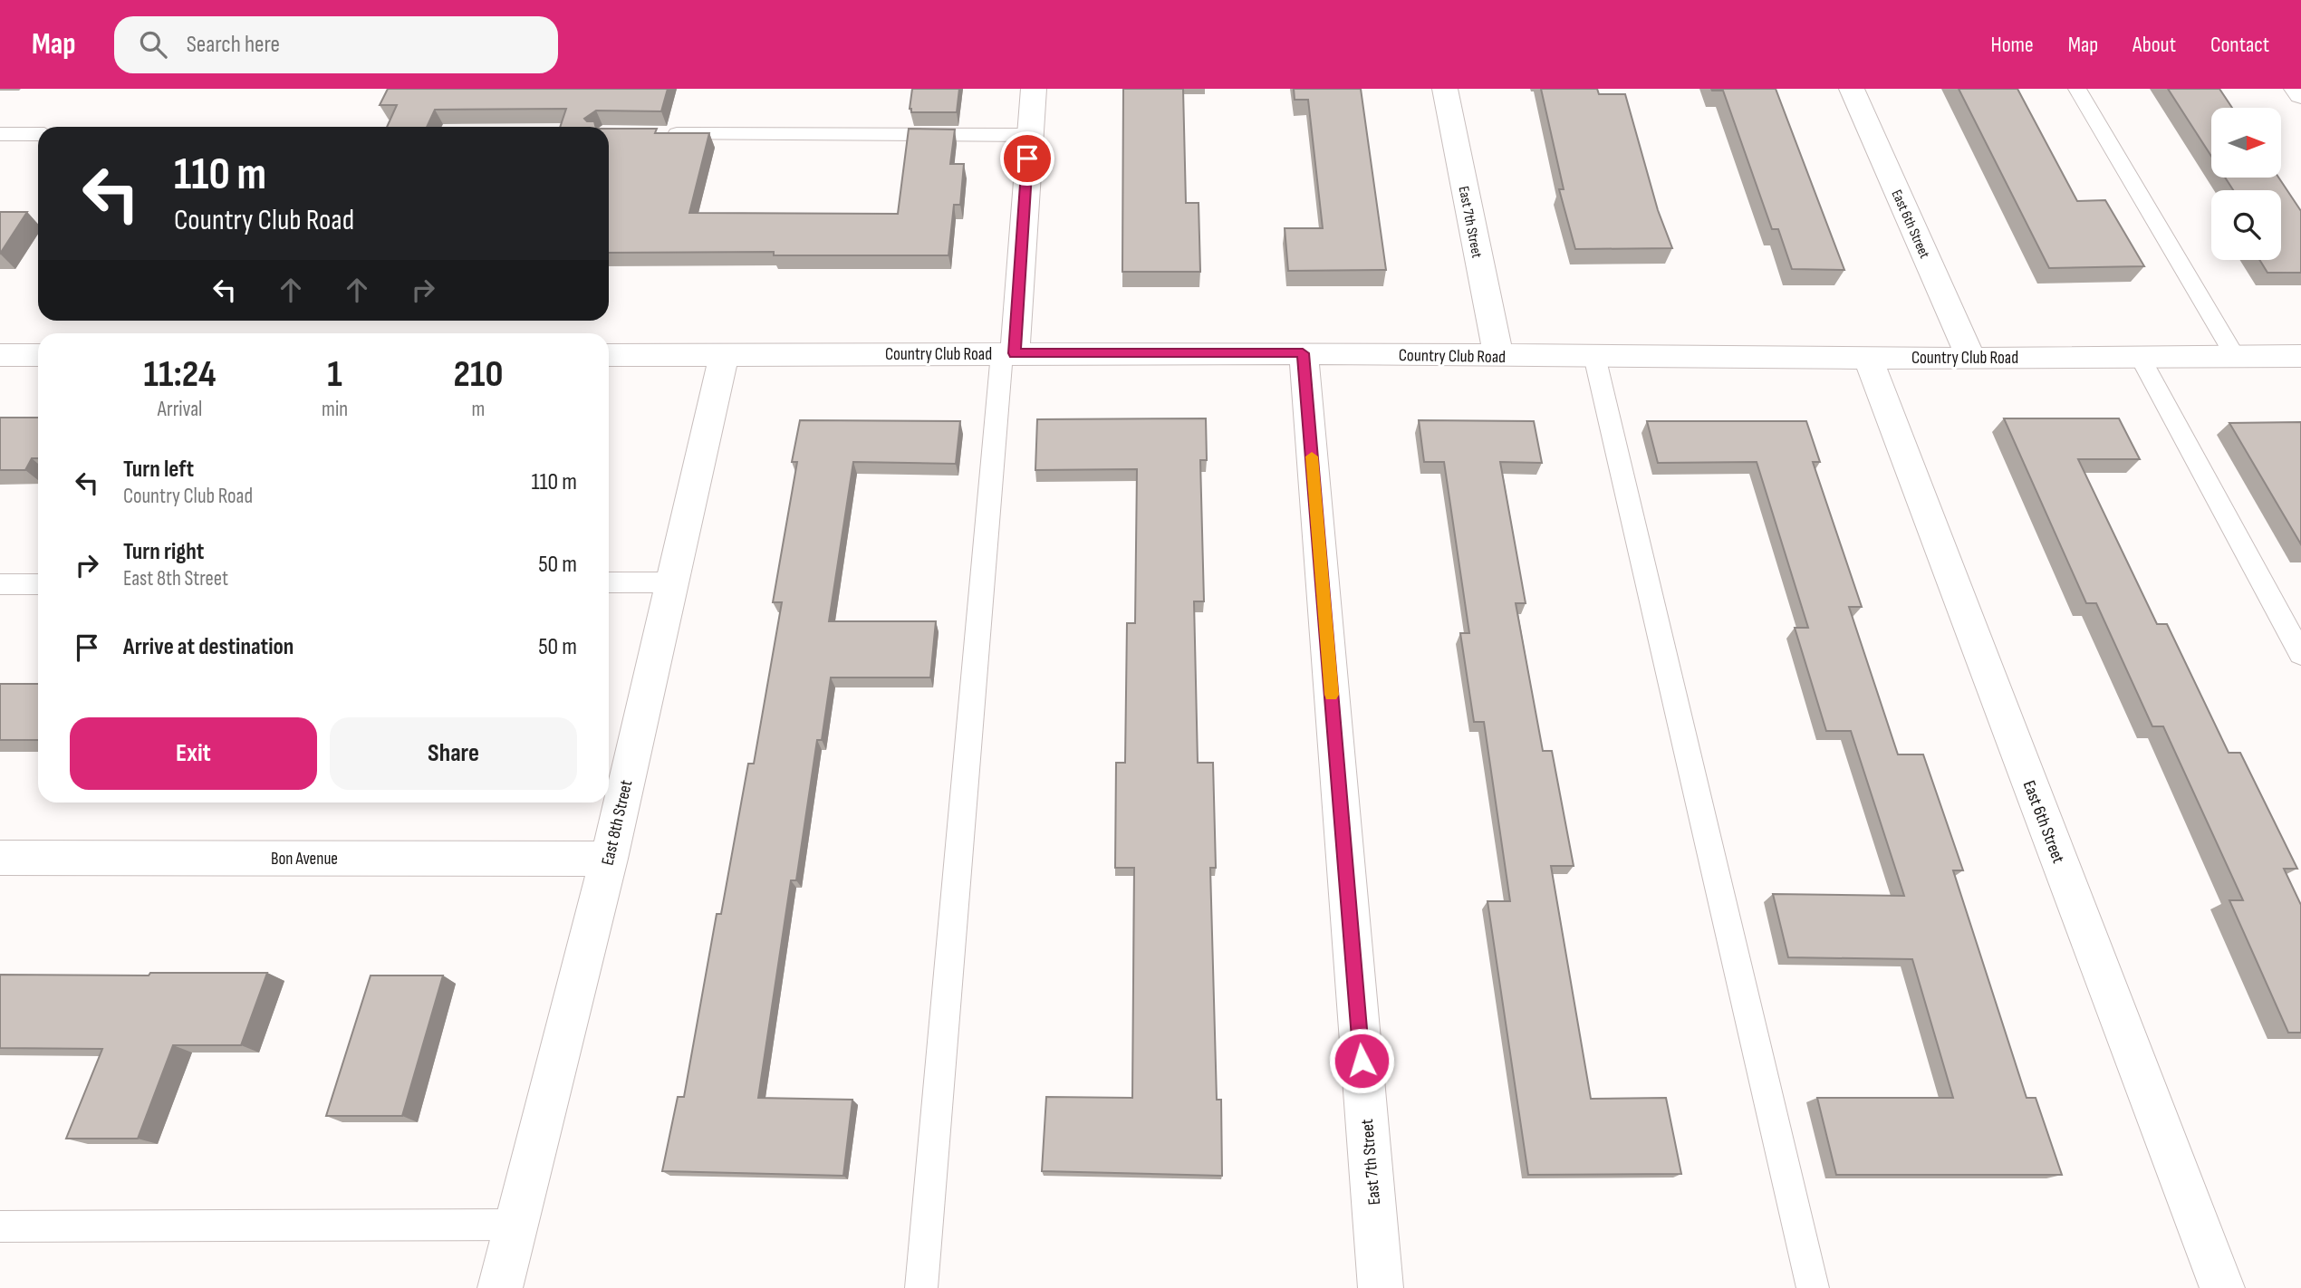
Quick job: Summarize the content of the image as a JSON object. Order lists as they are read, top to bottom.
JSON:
{
  "streets": {
    "street": [
      "East 7th Street",
      "East 6th Street",
      "Country Club Road",
      "East 8th Street",
      "Bon Avenue"
    ]
  },
  "crossings": [
    ["East 7th Street", "Country Club Road"],
    ["East 6th Street", "Country Club Road"],
    ["Country Club Road", "East 8th Street"],
    ["East 8th Street", "Bon Avenue"]
  ],
  "north": "right",
  "page": {
    "header": "Map",
    "search": "Search here",
    "nav": [
      "Home",
      "Map",
      "About",
      "Contact"
    ],
    "turn": ["110 m", "Country Club Road"],
    "eta": [
      "11:24",
      "Arrival",
      "1",
      "min",
      "210",
      "m"
    ],
    "list": [
      {
        "name": "Turn left",
        "note": "Country Club Road",
        "value": "110 m"
      },
      {
        "name": "Turn right",
        "note": "East 8th Street",
        "value": "50 m"
      },
      {
        "name": "Arrive at destination",
        "value": "50 m"
      }
    ],
    "buttons": ["Exit", "Share"]
  }
}
